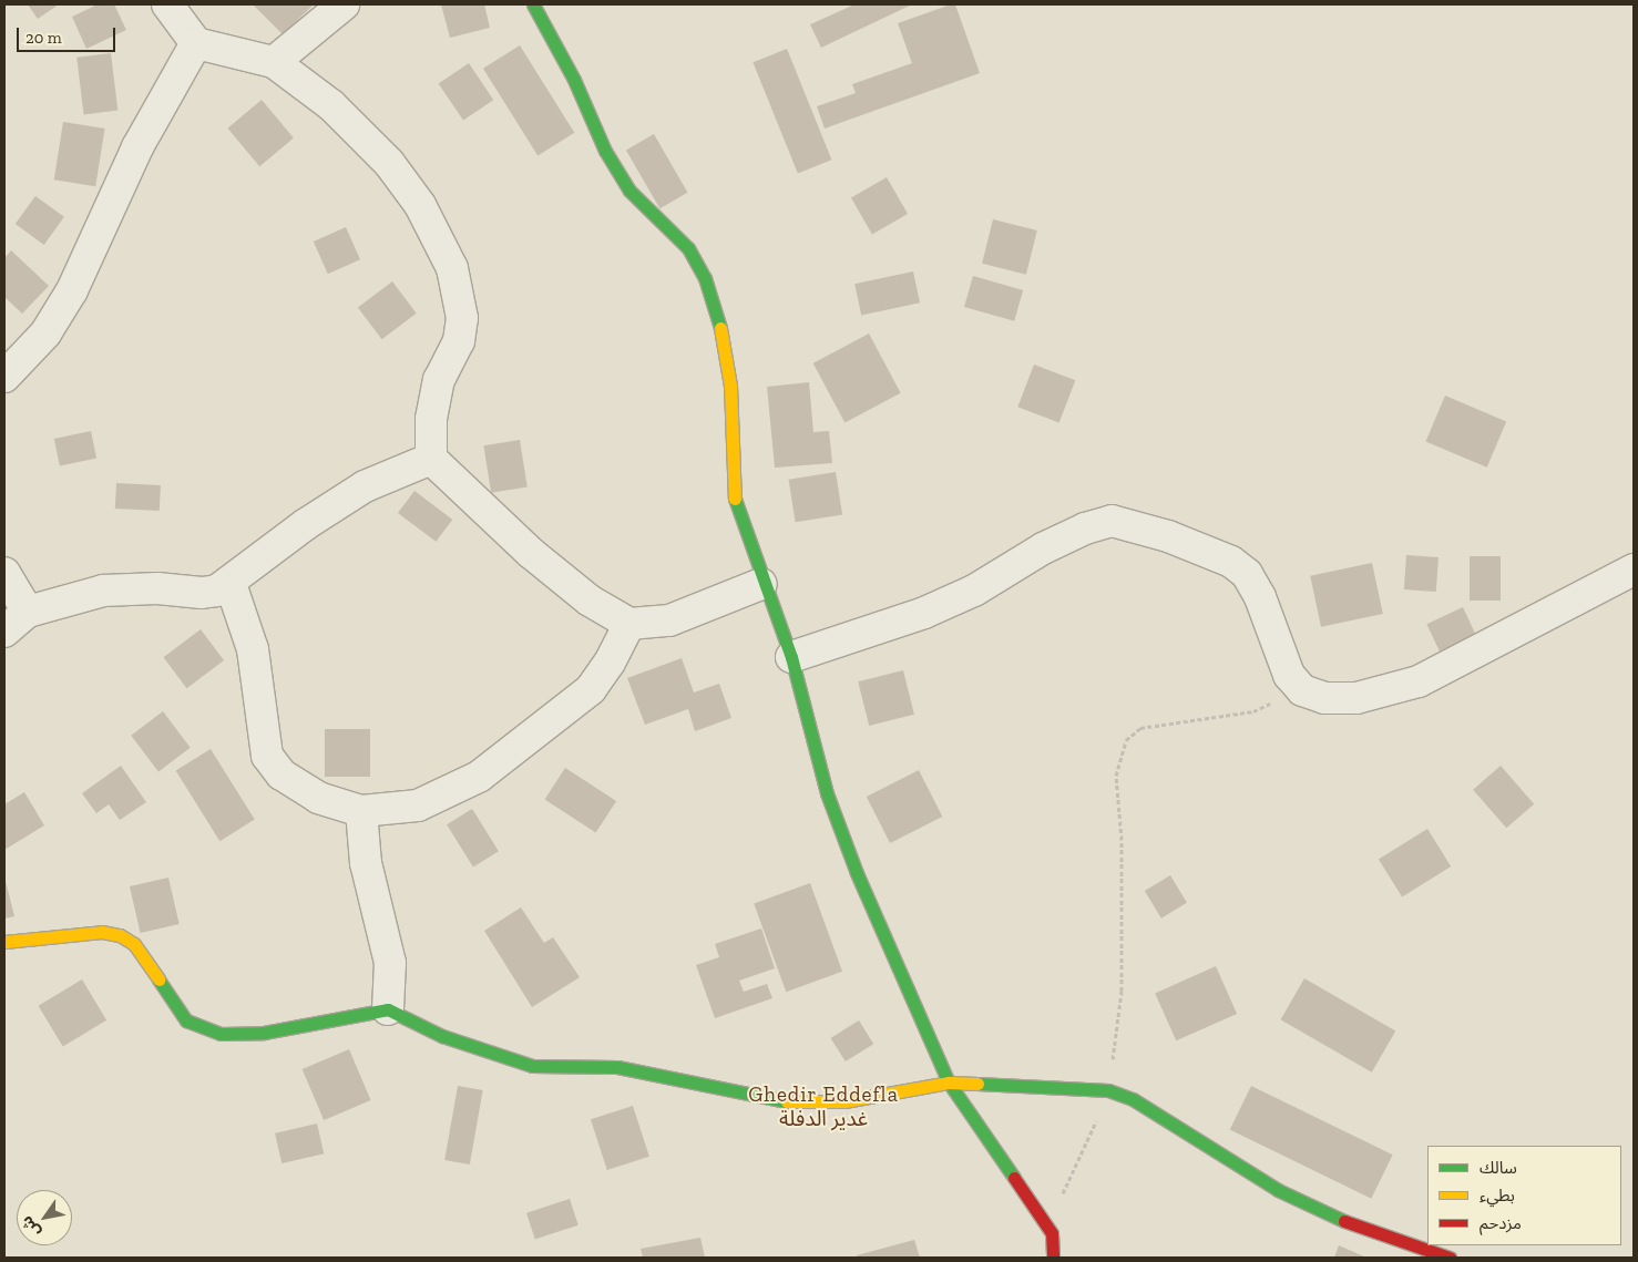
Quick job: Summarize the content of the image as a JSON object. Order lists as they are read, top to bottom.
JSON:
{
  "districts": ["Ghedir Eddefla غدير الدفلة"],
  "legend": ["سالك", "بطيء", "مزدحم"],
  "scale_bar": "20 m",
  "north": "bottom left"
}
